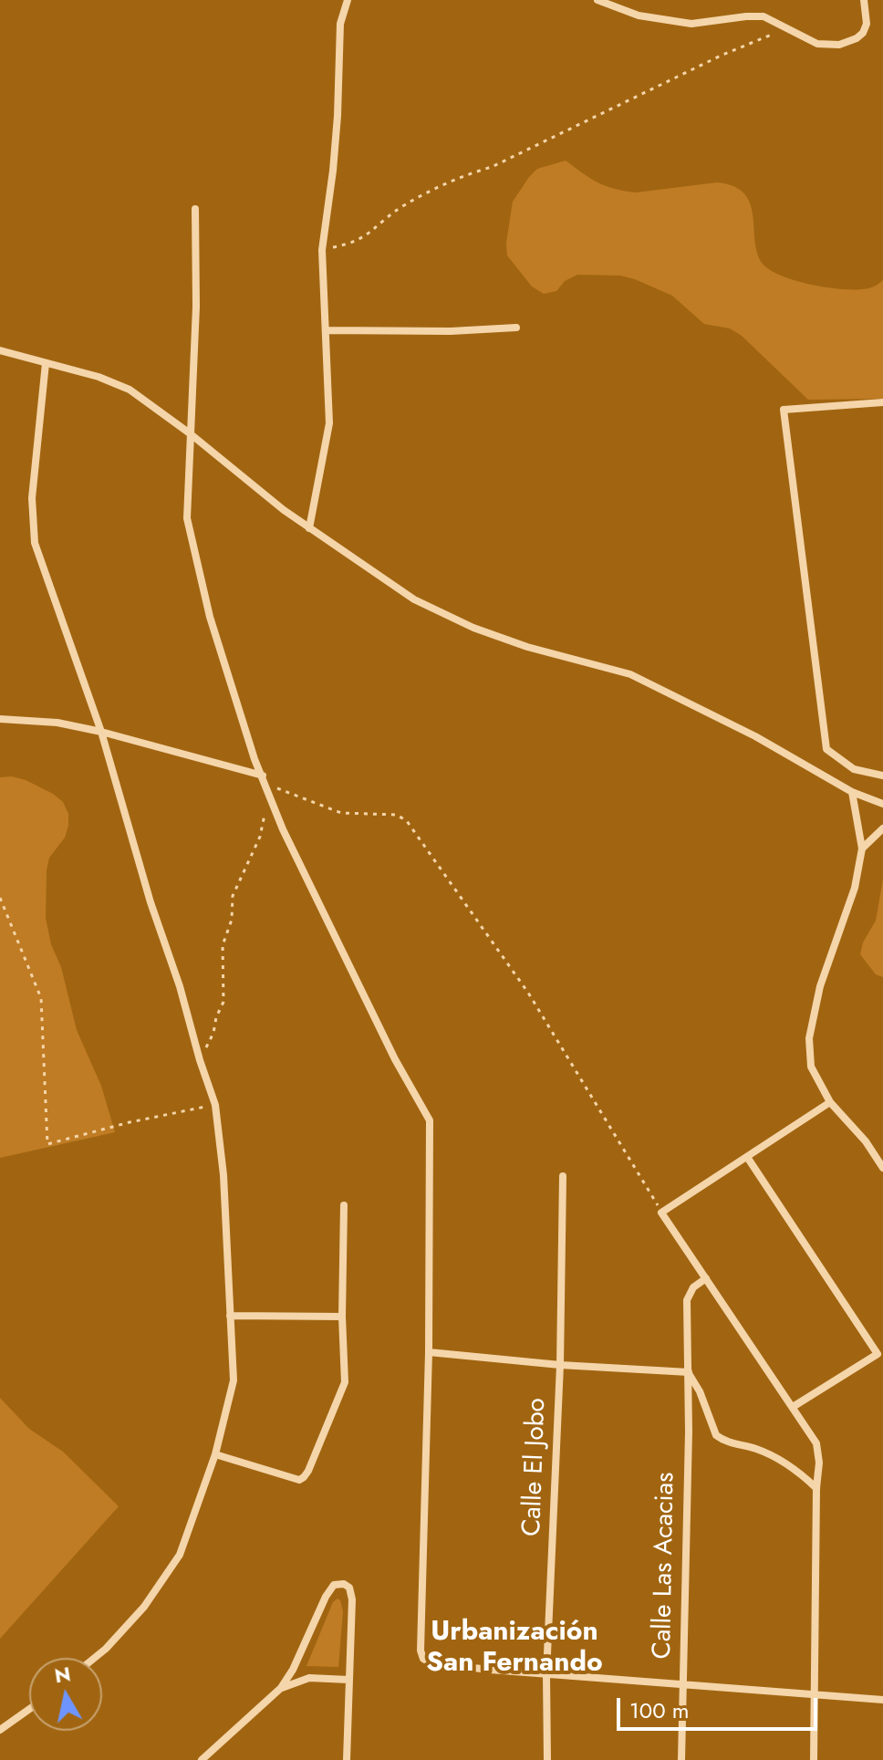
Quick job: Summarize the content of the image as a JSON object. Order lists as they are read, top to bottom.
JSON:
{
  "streets": {
    "street": ["Calle El Jobo", "Calle Las Acacias"]
  },
  "districts": ["Urbanización San Fernando"],
  "scale_bar": "100 m",
  "north": "top"
}
